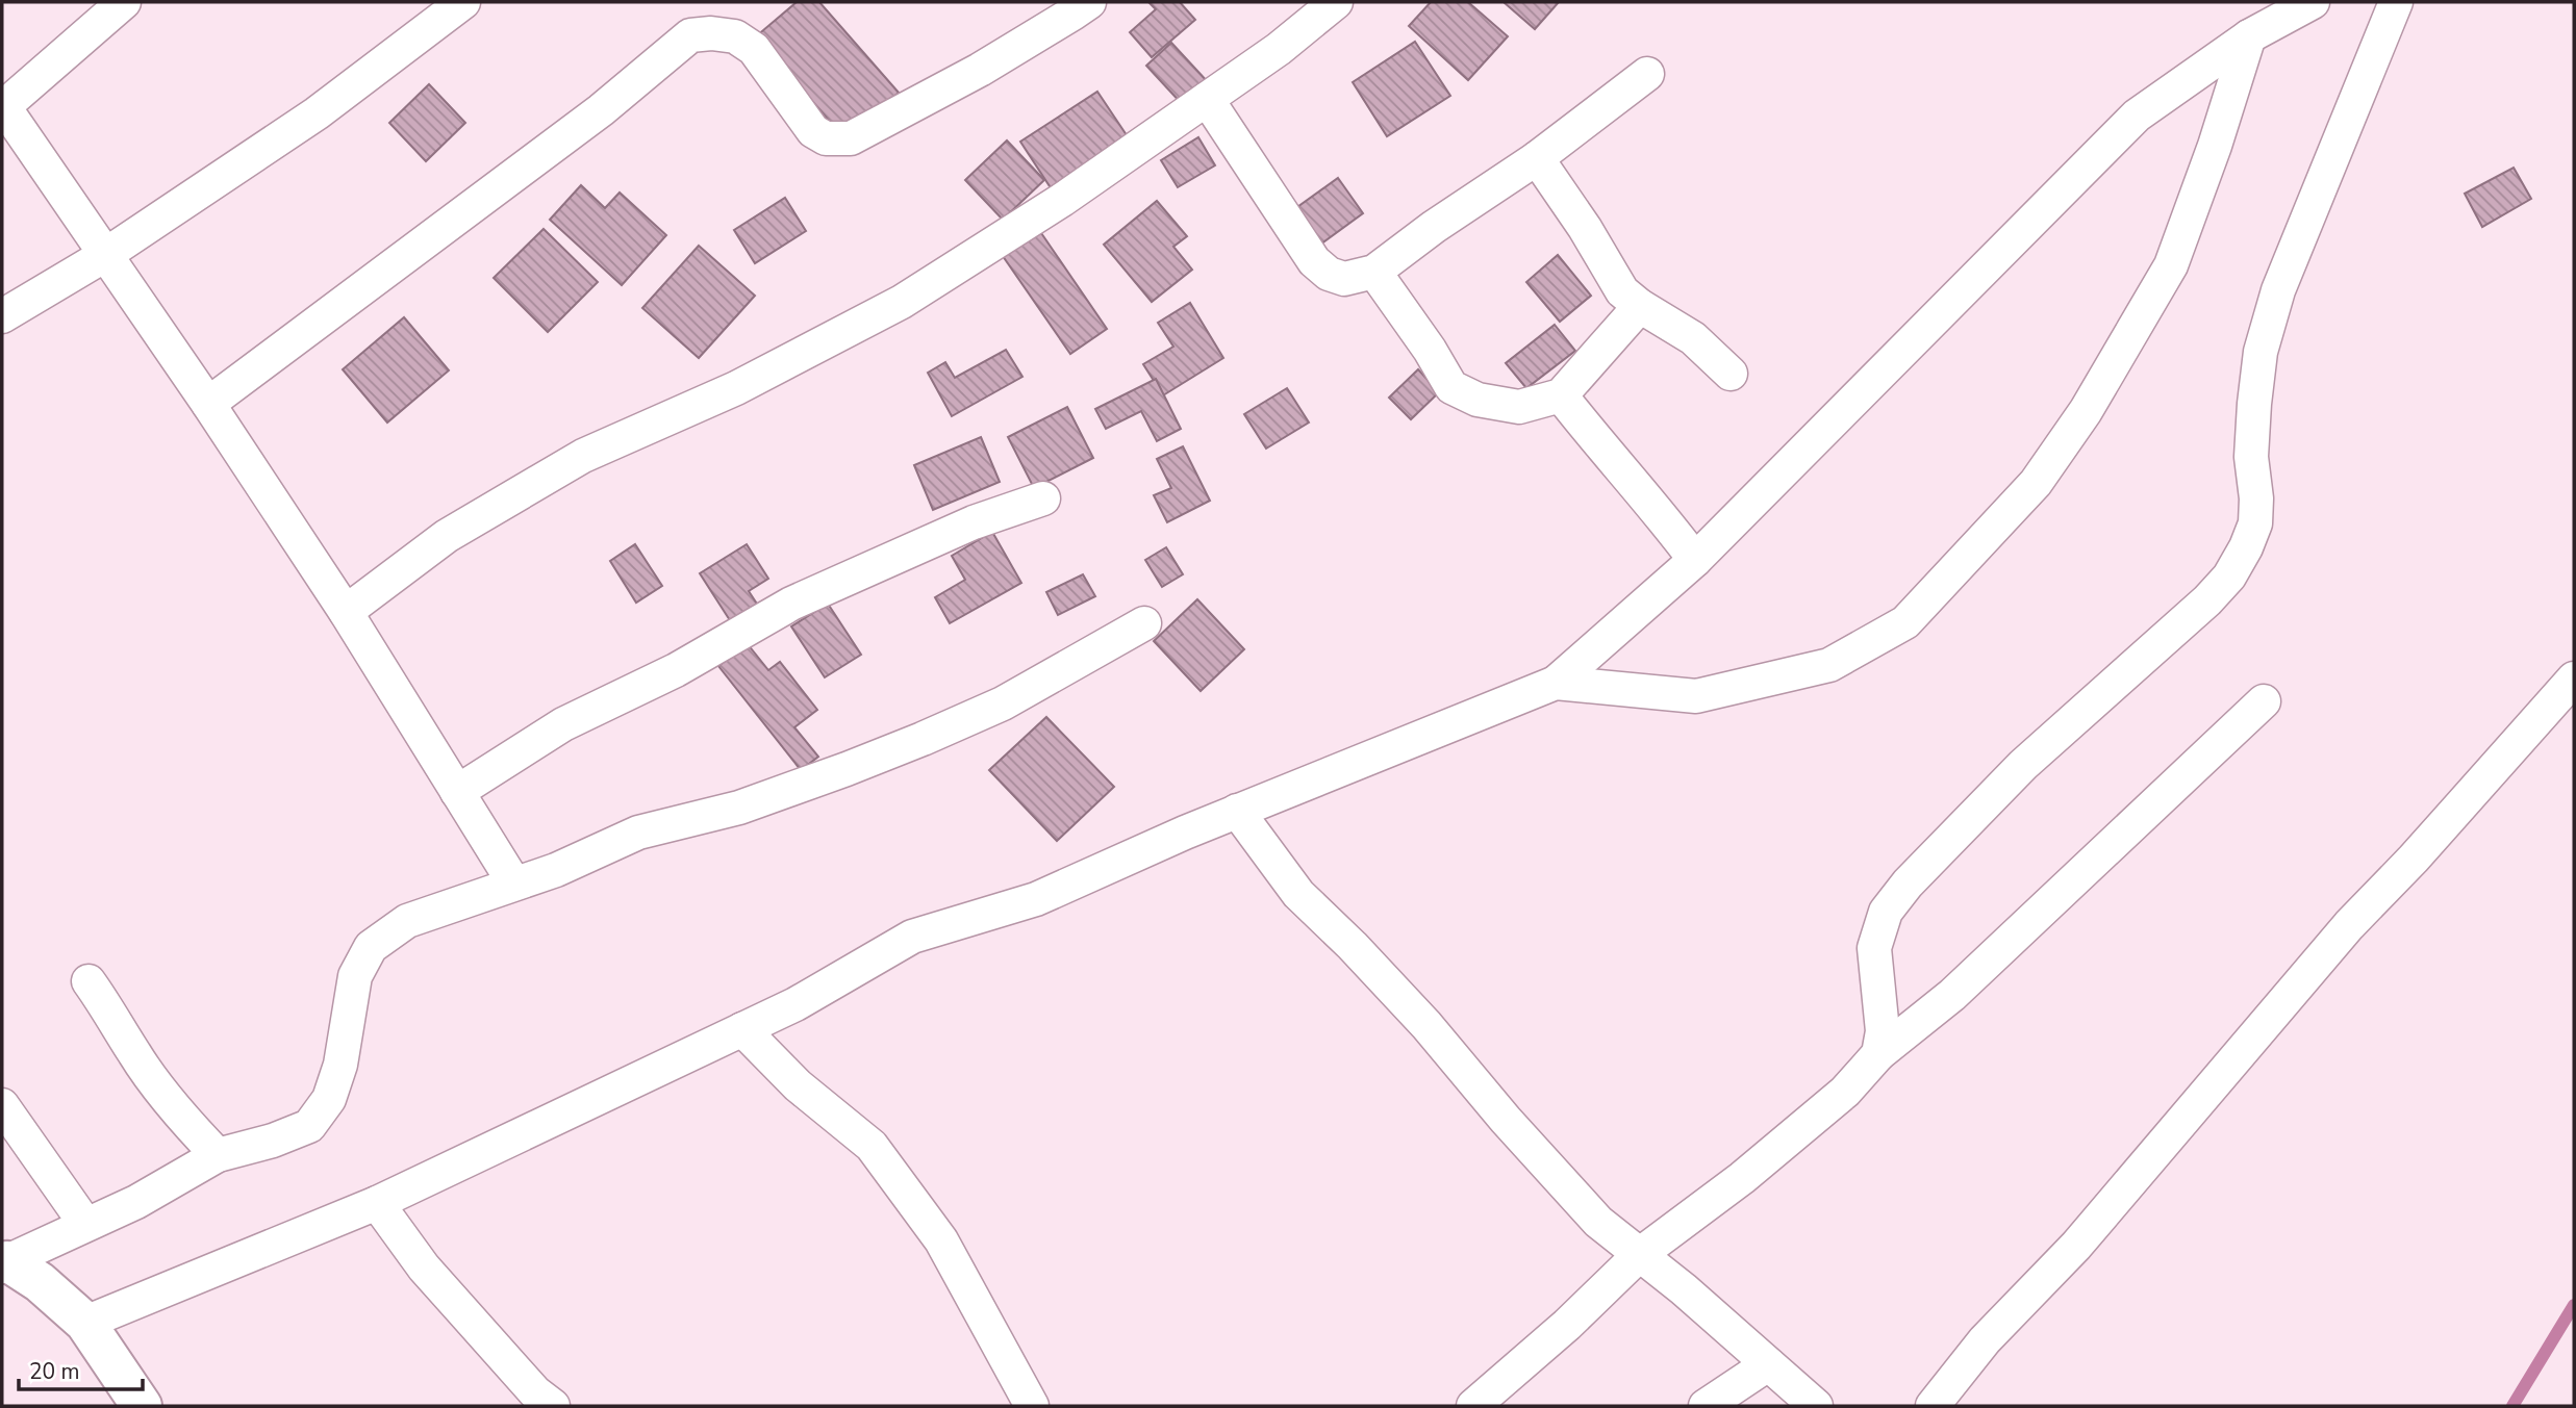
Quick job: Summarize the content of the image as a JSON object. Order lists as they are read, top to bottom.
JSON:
{
  "scale_bar": "20 m"
}
